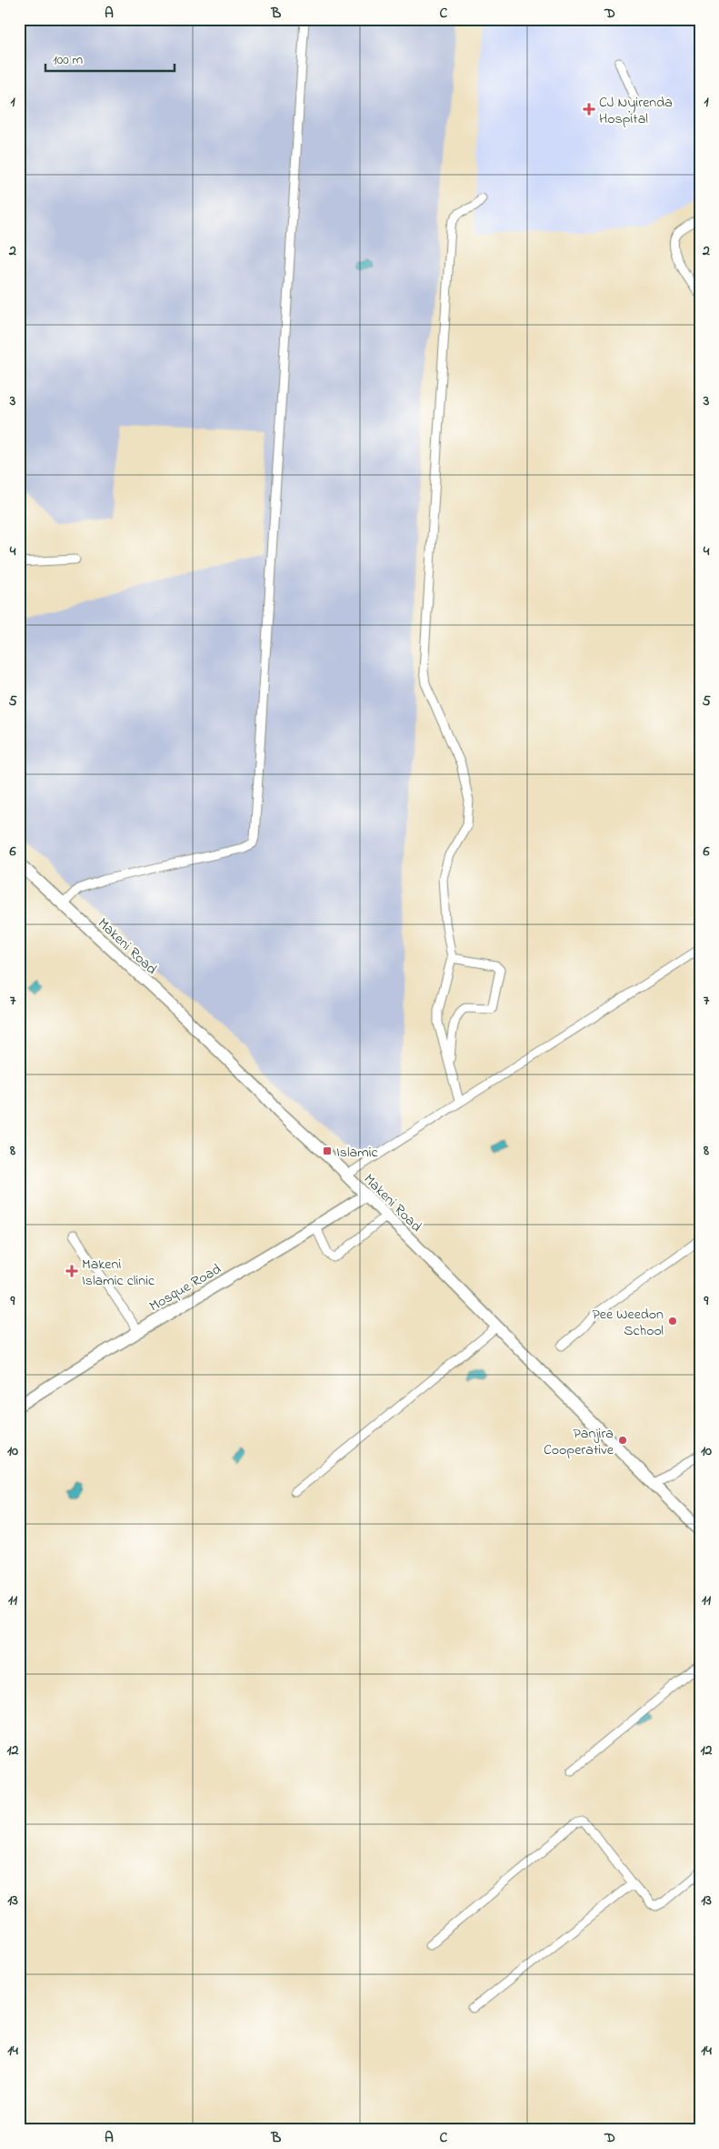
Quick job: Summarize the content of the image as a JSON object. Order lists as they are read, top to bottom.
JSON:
{
  "streets": {
    "main road": ["Makeni Road", "Mosque Road"]
  },
  "crossings": [
    ["Makeni Road", "Mosque Road"]
  ],
  "places": {
    "health": ["CJ Nyirenda Hospital", "Makeni Islamic clinic"],
    "transit": ["Islamic"],
    "other": ["Pee Weedon School", "Panjira Cooperative"]
  },
  "scale_bar": "100 m",
  "grid": {
    "columns": [
      "A",
      "B",
      "C",
      "D"
    ],
    "rows": [
      "1",
      "2",
      "3",
      "4",
      "5",
      "6",
      "7",
      "8",
      "9",
      "10",
      "11",
      "12",
      "13",
      "14"
    ]
  }
}
